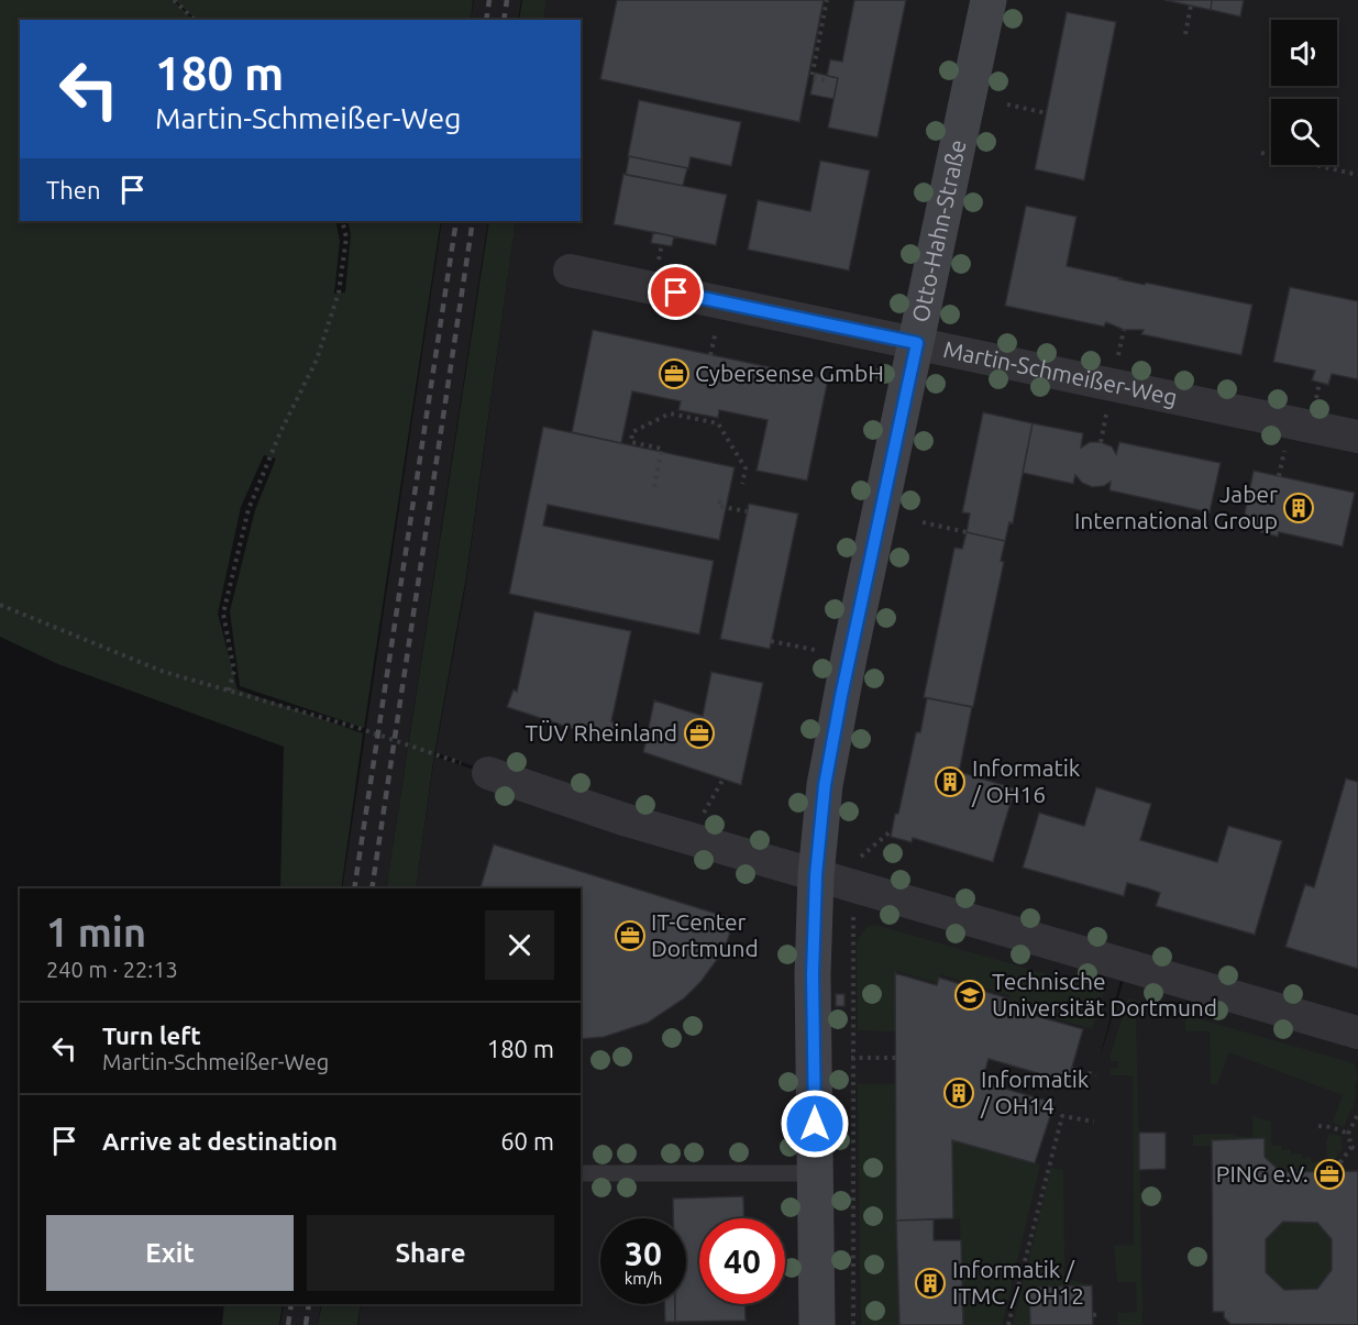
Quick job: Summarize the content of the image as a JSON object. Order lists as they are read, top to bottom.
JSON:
{
  "streets": {
    "street": ["Otto-Hahn-Straße", "Martin-Schmeißer-Weg"]
  },
  "crossings": [
    ["Otto-Hahn-Straße", "Martin-Schmeißer-Weg"]
  ],
  "places": {
    "office": [
      "Cybersense GmbH",
      "TÜV Rheinland",
      "IT-Center Dortmund",
      "PING e.V."
    ],
    "building": [
      "Jaber International Group",
      "Informatik / OH16",
      "Informatik / OH14",
      "Informatik / ITMC / OH12"
    ],
    "school or university": ["Technische Universität Dortmund"]
  },
  "page": {
    "turn": ["180 m", "Martin-Schmeißer-Weg"],
    "then": "Then",
    "heading": ["1 min", "240 m · 22:13"],
    "list": [
      {
        "name": "Turn left",
        "note": "Martin-Schmeißer-Weg",
        "value": "180 m"
      },
      {
        "name": "Arrive at destination",
        "value": "60 m"
      }
    ],
    "buttons": ["Exit", "Share"],
    "speed": "30 km/h",
    "limit": "40"
  }
}
